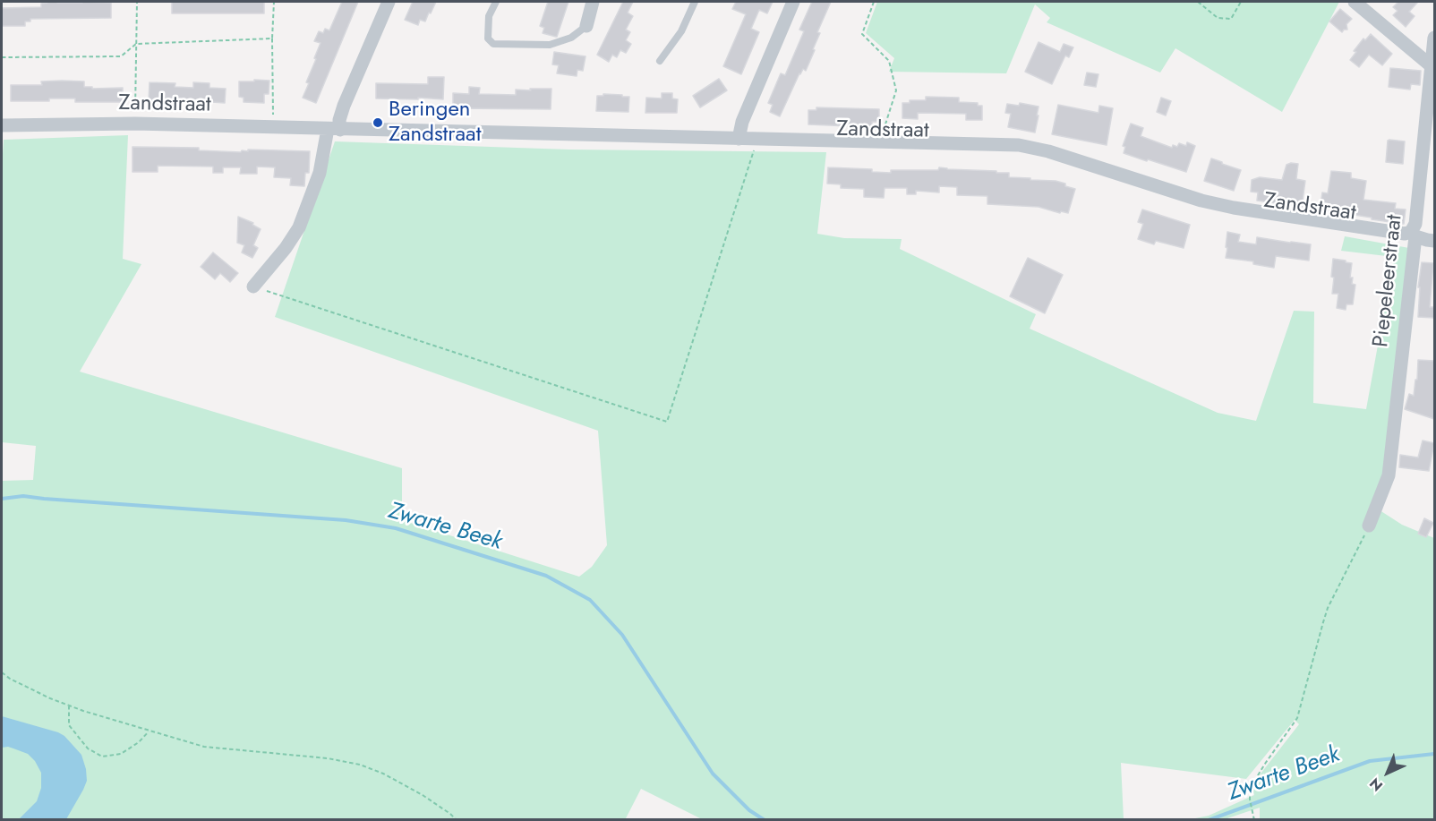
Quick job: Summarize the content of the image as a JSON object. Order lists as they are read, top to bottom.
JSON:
{
  "streets": {
    "street": ["Zandstraat", "Piepeleerstraat"]
  },
  "crossings": [
    ["Zandstraat", "Piepeleerstraat"]
  ],
  "water": ["Zwarte Beek"],
  "places": ["Beringen Zandstraat"],
  "north": "bottom left"
}
